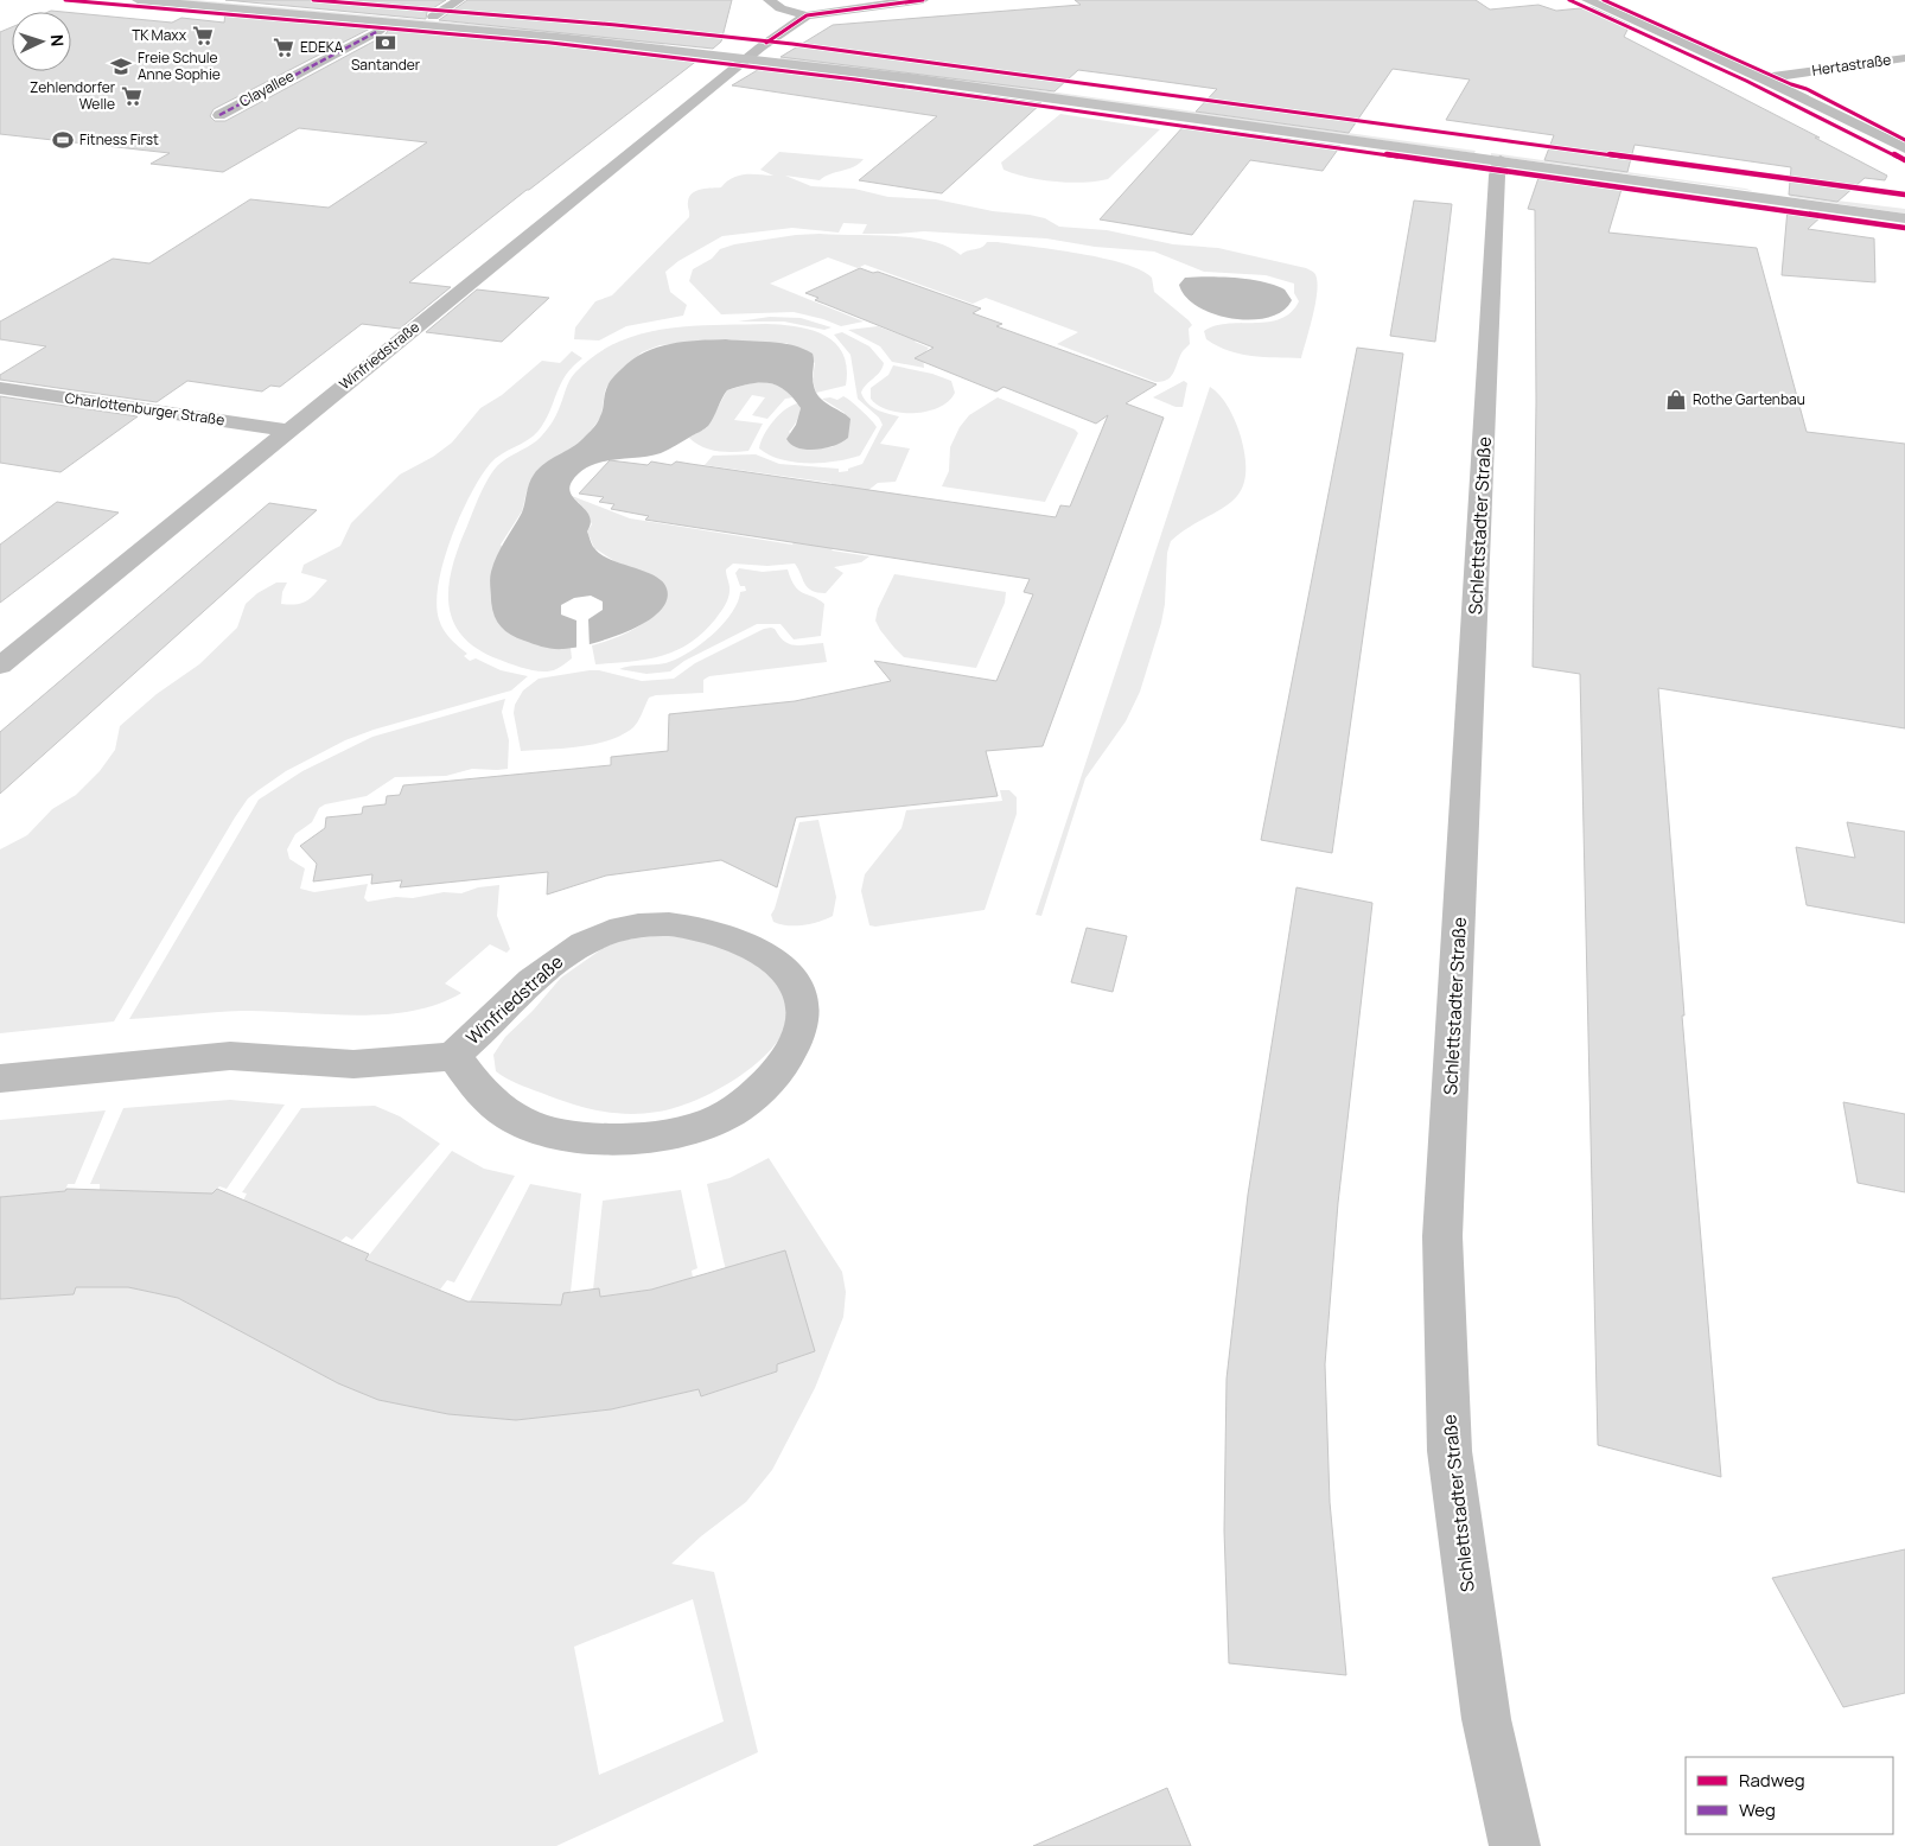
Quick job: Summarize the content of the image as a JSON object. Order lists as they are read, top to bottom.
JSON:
{
  "streets": {
    "street": [
      "Hertastraße",
      "Clayallee",
      "Winfriedstraße",
      "Charlottenburger Straße",
      "Schlettstadter Straße"
    ]
  },
  "crossings": [
    ["Winfriedstraße", "Charlottenburger Straße"]
  ],
  "places": {
    "supermarket": ["TK Maxx", "EDEKA", "Zehlendorfer Welle"],
    "bank": ["Santander"],
    "school or university": ["Freie Schule Anne Sophie"],
    "sports": ["Fitness First"],
    "shop": ["Rothe Gartenbau"]
  },
  "legend": ["Radweg", "Weg"],
  "north": "right"
}
